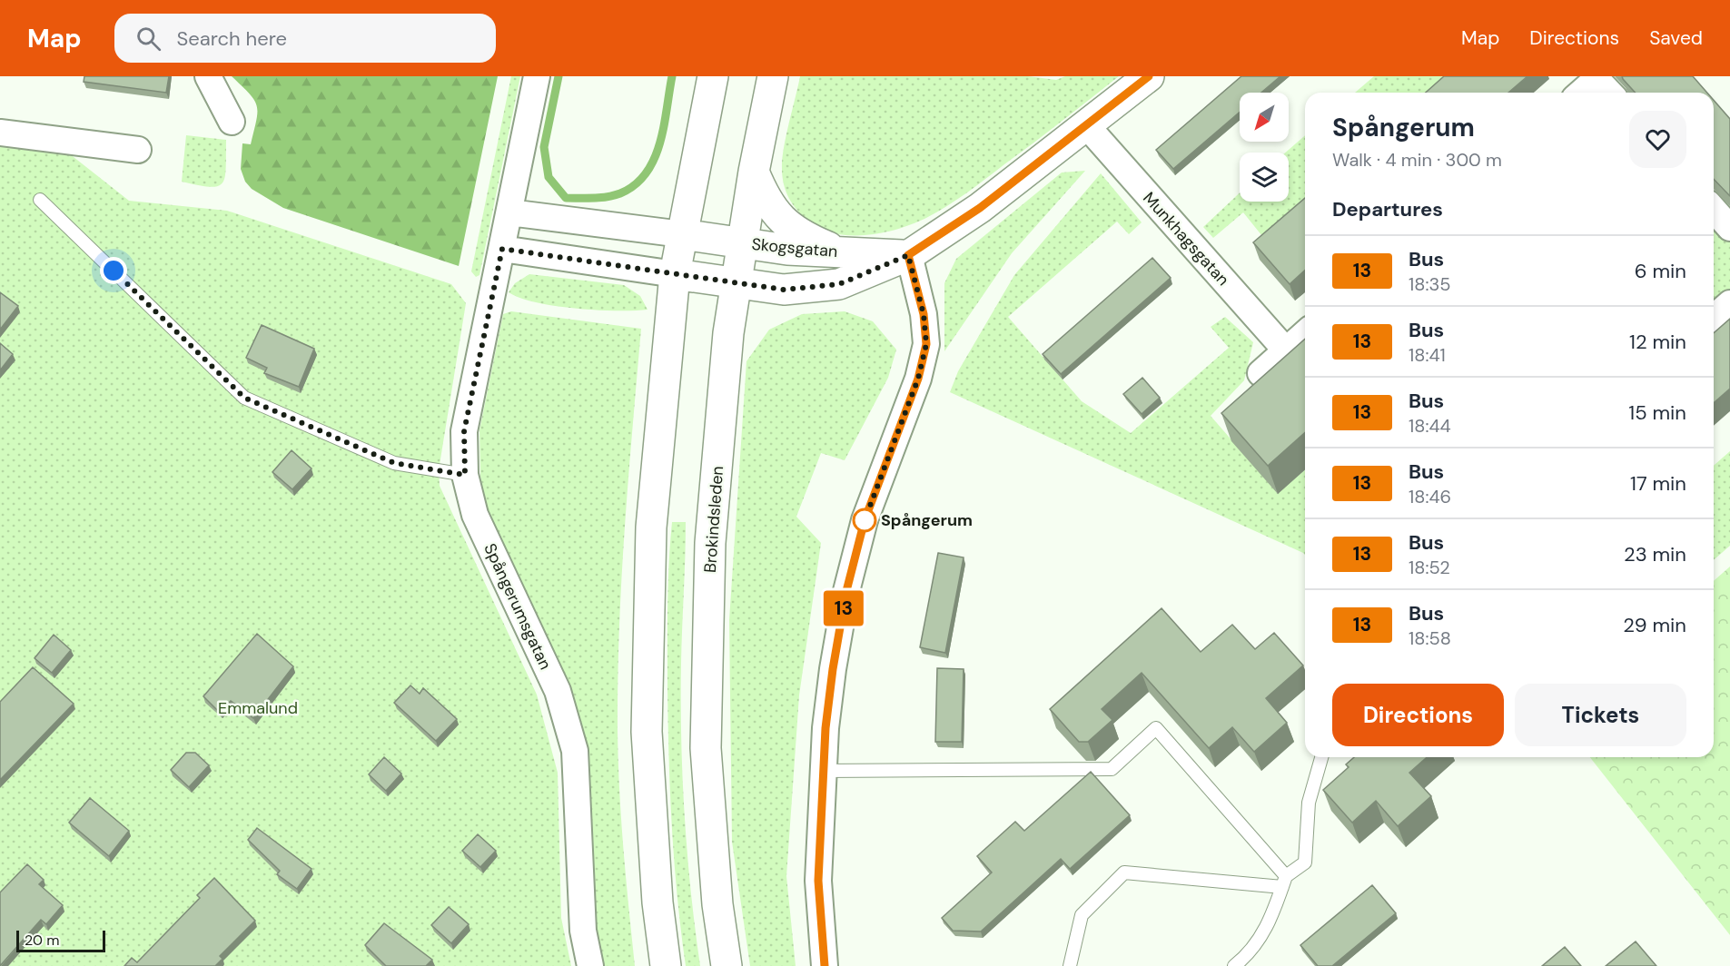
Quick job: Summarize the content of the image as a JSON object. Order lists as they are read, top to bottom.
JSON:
{
  "streets": {
    "main road": ["Skogsgatan", "Brokindsleden"],
    "street": ["Munkhagsgatan", "Spångerumsgatan"]
  },
  "crossings": [
    ["Munkhagsgatan", "Skogsgatan"],
    ["Skogsgatan", "Brokindsleden"]
  ],
  "parks": ["Emmalund"],
  "places": ["Spångerum"],
  "lines": ["bus line 13"],
  "scale_bar": "20 m",
  "north": "bottom left",
  "page": {
    "header": "Map",
    "search": "Search here",
    "nav": ["Map", "Directions", "Saved"],
    "on_map": "13",
    "heading": [
      ["Spångerum", "Walk · 4 min · 300 m"],
      "Departures"
    ],
    "list": [
      {
        "mark": "13",
        "name": "Bus",
        "note": "18:35",
        "value": "6 min"
      },
      {
        "mark": "13",
        "name": "Bus",
        "note": "18:41",
        "value": "12 min"
      },
      {
        "mark": "13",
        "name": "Bus",
        "note": "18:44",
        "value": "15 min"
      },
      {
        "mark": "13",
        "name": "Bus",
        "note": "18:46",
        "value": "17 min"
      },
      {
        "mark": "13",
        "name": "Bus",
        "note": "18:52",
        "value": "23 min"
      },
      {
        "mark": "13",
        "name": "Bus",
        "note": "18:58",
        "value": "29 min"
      }
    ],
    "buttons": ["Directions", "Tickets"],
    "scale": "20 m"
  }
}
